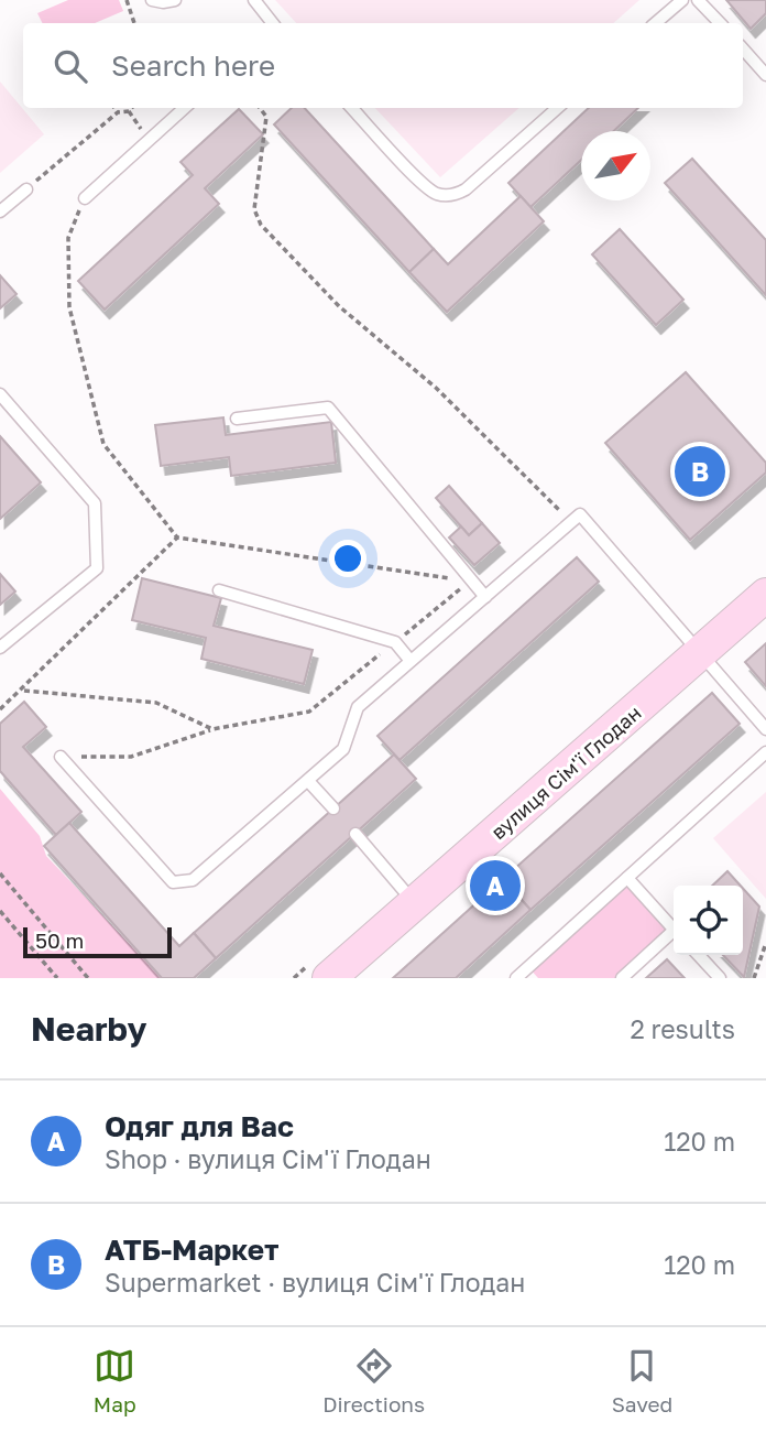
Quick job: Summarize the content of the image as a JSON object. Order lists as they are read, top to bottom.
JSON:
{
  "streets": {
    "street": ["вулиця Сім'ї Глодан"]
  },
  "scale_bar": "50 m",
  "north": "top right",
  "page": {
    "search": "Search here",
    "pins": ["B", "A"],
    "scale": "50 m",
    "heading": ["Nearby", "2 results"],
    "list": [
      {
        "mark": "A",
        "name": "Одяг для Вас",
        "note": "Shop · вулиця Сім'ї Глодан",
        "value": "120 m"
      },
      {
        "mark": "B",
        "name": "АТБ-Маркет",
        "note": "Supermarket · вулиця Сім'ї Глодан",
        "value": "120 m"
      }
    ],
    "nav": ["Map", "Directions", "Saved"]
  }
}
